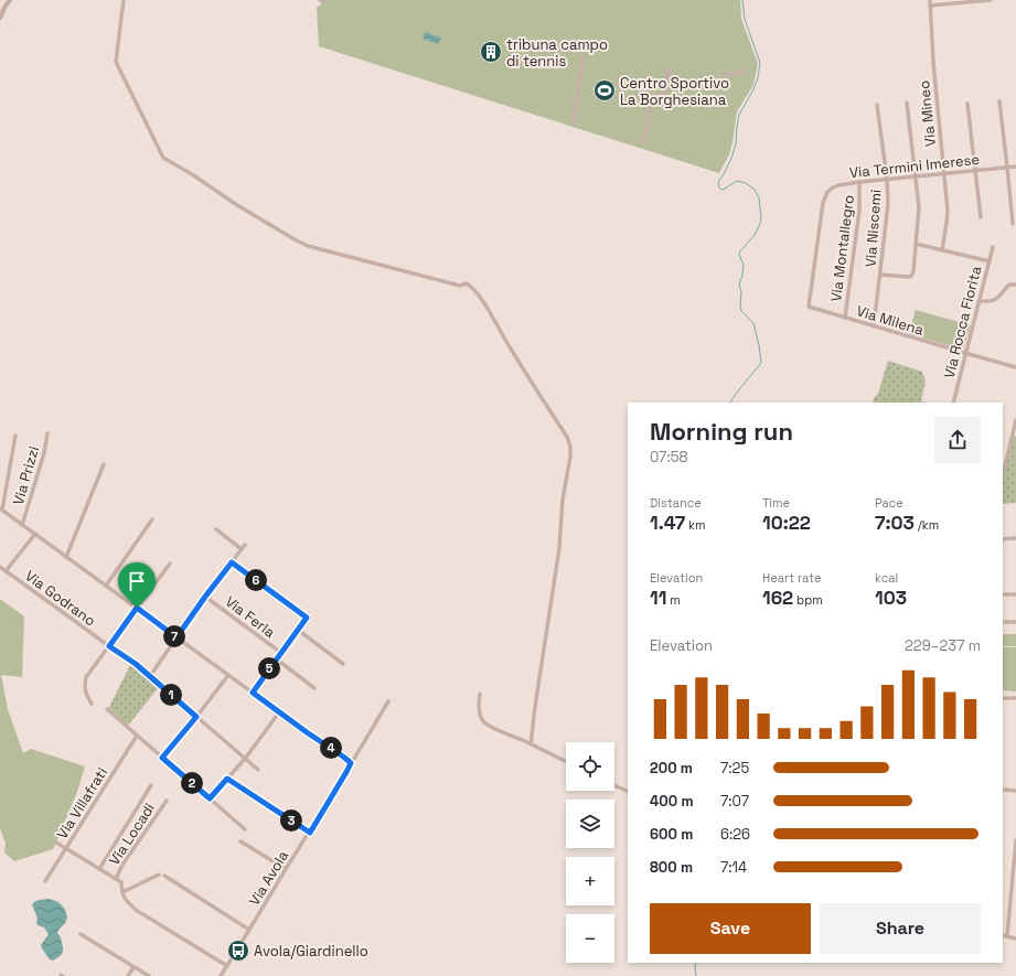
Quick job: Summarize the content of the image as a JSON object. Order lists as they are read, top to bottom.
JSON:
{
  "streets": {
    "street": [
      "Via Mineo",
      "Via Termini Imerese",
      "Via Niscemi",
      "Via Montallegro",
      "Via Milena",
      "Via Rocca Fiorita",
      "Via Prizzi",
      "Via Godrano",
      "Via Ferla",
      "Via Villafrati",
      "Via Locadi",
      "Via Avola"
    ]
  },
  "crossings": [
    ["Via Mineo", "Via Termini Imerese"],
    ["Via Termini Imerese", "Via Niscemi"],
    ["Via Termini Imerese", "Via Montallegro"],
    ["Via Termini Imerese", "Via Milena"],
    ["Via Niscemi", "Via Milena"],
    ["Via Montallegro", "Via Milena"],
    ["Via Milena", "Via Rocca Fiorita"]
  ],
  "places": {
    "building": ["tribuna campo di tennis"],
    "sports": ["Centro Sportivo La Borghesiana"],
    "bus stop": ["Avola/Giardinello"]
  },
  "page": {
    "heading": ["Morning run", "07:58"],
    "stats": [
      ["Distance", "1.47 km"],
      ["Time", "10:22"],
      ["Pace", "7:03 /km"],
      ["Elevation", "11 m"],
      ["Heart rate", "162 bpm"],
      ["kcal", "103"]
    ],
    "pins": [
      "6",
      "7",
      "5",
      "1",
      "4",
      "2",
      "3"
    ],
    "chart": ["Elevation", "229–237 m"],
    "map_buttons": ["+", "−"],
    "list": [
      {
        "name": "200 m",
        "note": "7:25"
      },
      {
        "name": "400 m",
        "note": "7:07"
      },
      {
        "name": "600 m",
        "note": "6:26"
      },
      {
        "name": "800 m",
        "note": "7:14"
      }
    ],
    "buttons": ["Save", "Share"]
  }
}
